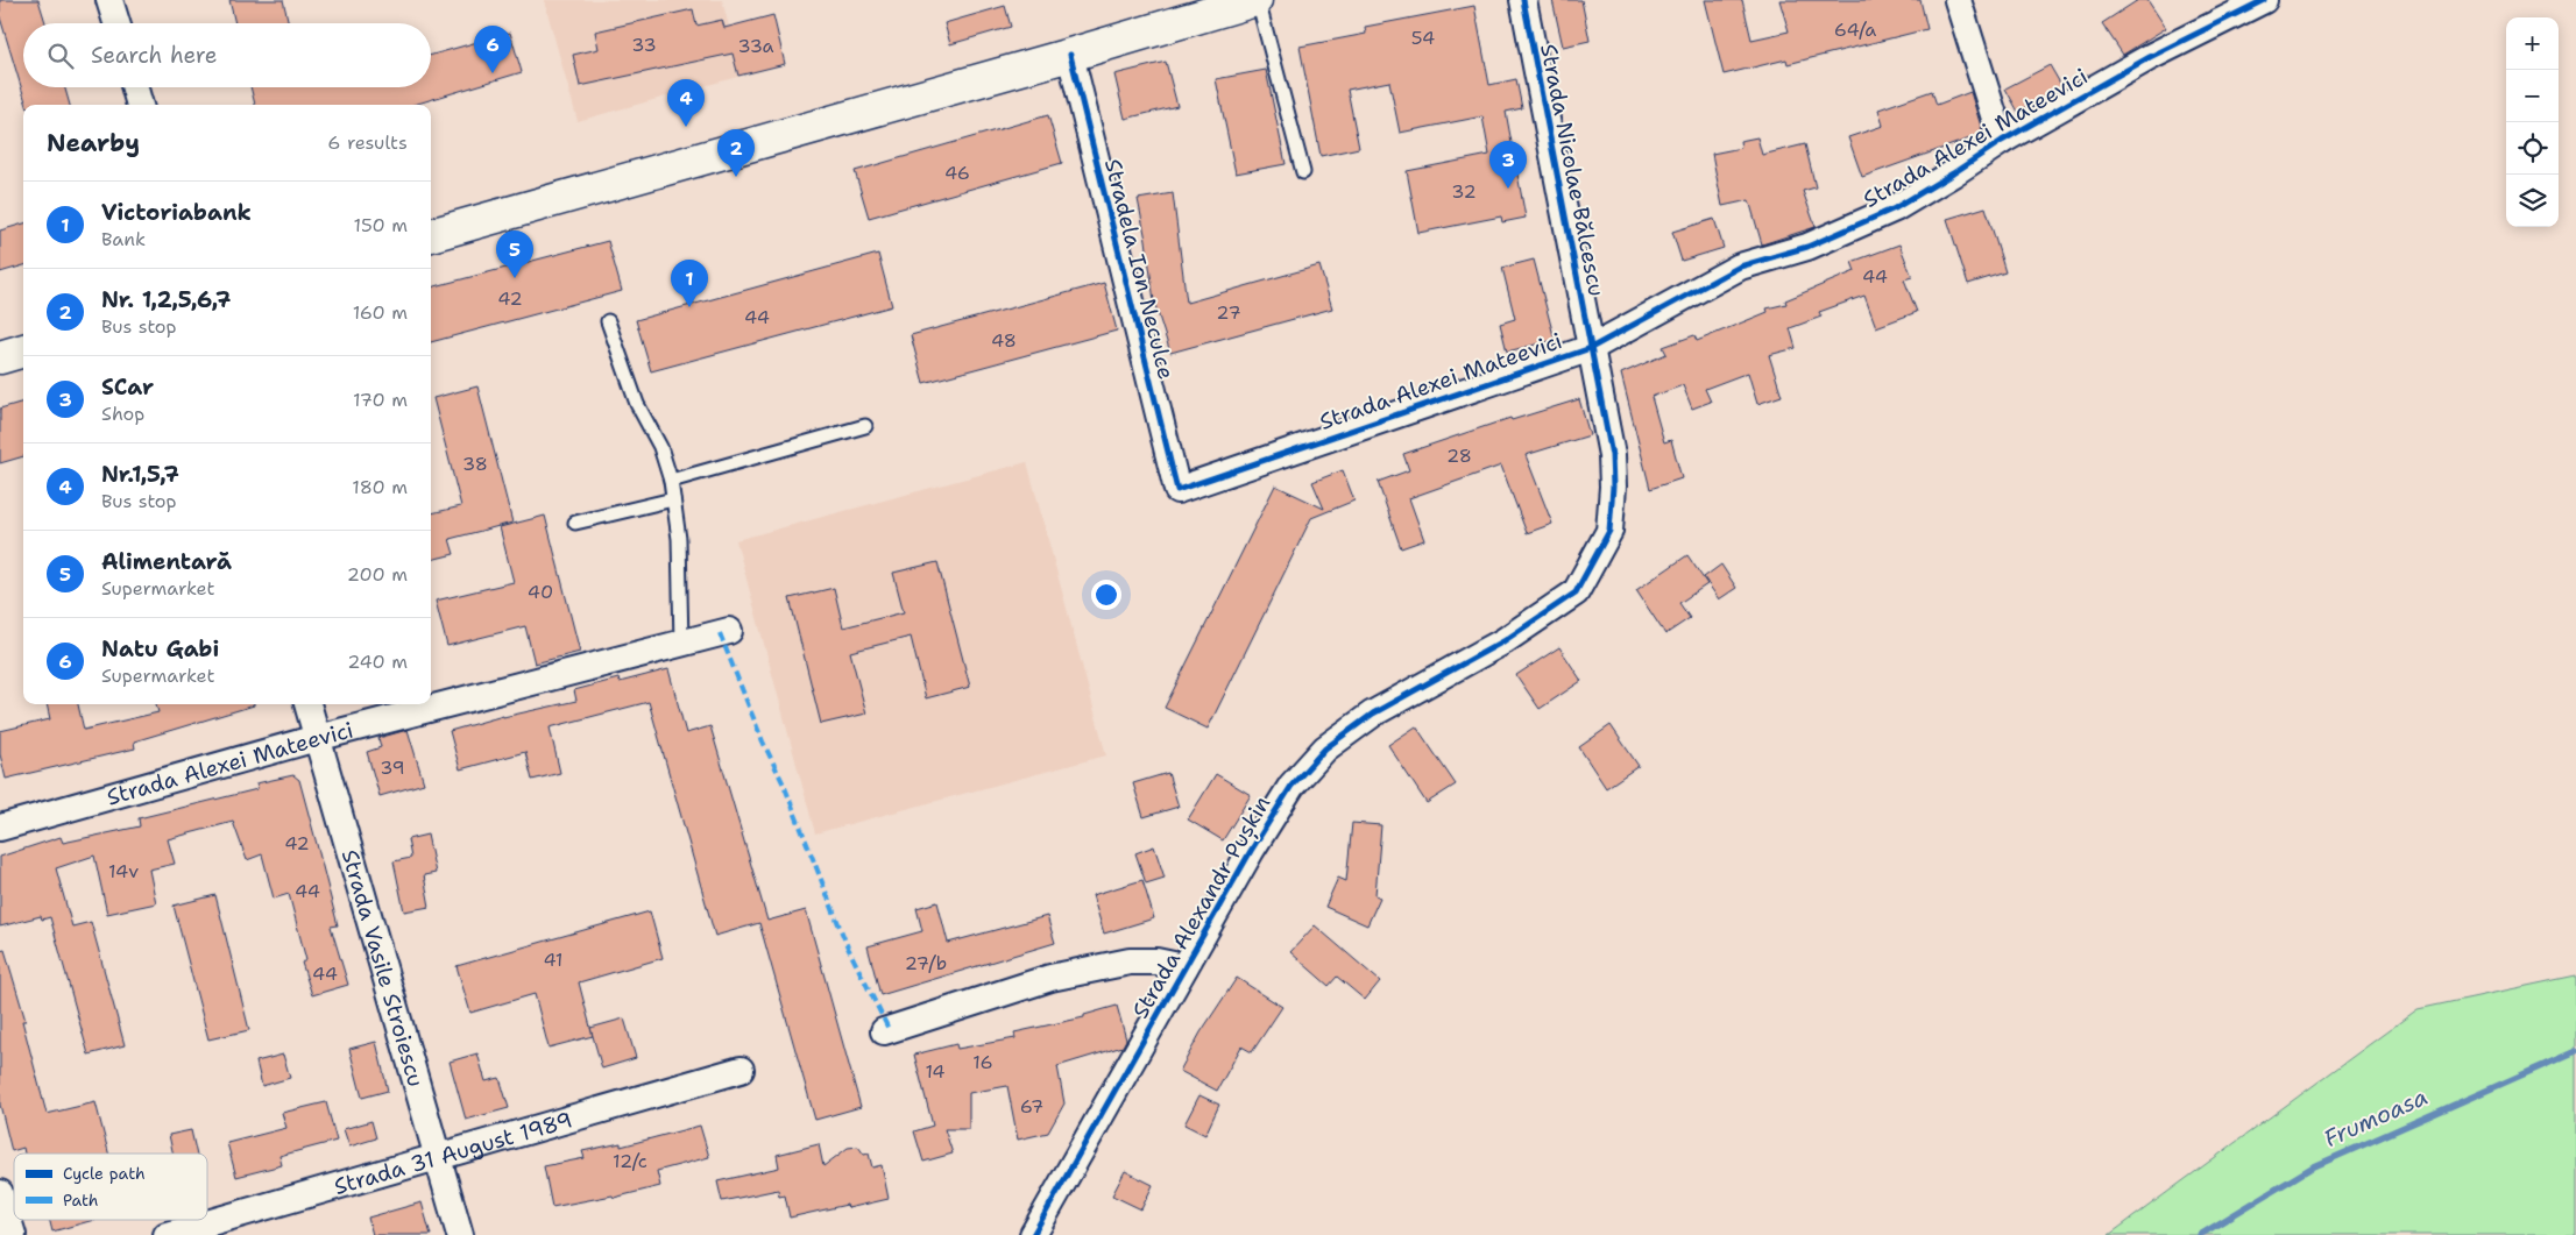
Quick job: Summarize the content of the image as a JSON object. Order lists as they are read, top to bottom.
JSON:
{
  "streets": {
    "street": [
      "Strada Alexei Mateevici",
      "Strada Nicolae Bălcescu",
      "Stradela Ion Neculce",
      "Strada Alexandr Pușkin",
      "Strada Vasile Stroiescu",
      "Strada 31 August 1989"
    ]
  },
  "crossings": [
    ["Strada Alexei Mateevici", "Strada Nicolae Bălcescu"],
    ["Strada Alexei Mateevici", "Stradela Ion Neculce"],
    ["Strada Alexei Mateevici", "Strada Alexandr Pușkin"],
    ["Strada Alexei Mateevici", "Strada Vasile Stroiescu"],
    ["Strada Nicolae Bălcescu", "Strada Alexandr Pușkin"],
    ["Strada Vasile Stroiescu", "Strada 31 August 1989"]
  ],
  "water": ["Frumoasa"],
  "house_numbers": [
    "64/a",
    "54",
    "33",
    "33a",
    "46",
    "32",
    "44",
    "42",
    "27",
    "44",
    "48",
    "28",
    "38",
    "40",
    "39",
    "42",
    "14v",
    "44",
    "41",
    "27/b",
    "44",
    "16",
    "14",
    "67",
    "12/c"
  ],
  "legend": ["Cycle path", "Path"],
  "page": {
    "map_buttons": ["+", "−"],
    "search": "Search here",
    "pins": [
      "6",
      "4",
      "2",
      "3",
      "5",
      "1"
    ],
    "heading": ["Nearby", "6 results"],
    "list": [
      {
        "mark": "1",
        "name": "Victoriabank",
        "note": "Bank",
        "value": "150 m"
      },
      {
        "mark": "2",
        "name": "Nr. 1,2,5,6,7",
        "note": "Bus stop",
        "value": "160 m"
      },
      {
        "mark": "3",
        "name": "SCar",
        "note": "Shop",
        "value": "170 m"
      },
      {
        "mark": "4",
        "name": "Nr.1,5,7",
        "note": "Bus stop",
        "value": "180 m"
      },
      {
        "mark": "5",
        "name": "Alimentară",
        "note": "Supermarket",
        "value": "200 m"
      },
      {
        "mark": "6",
        "name": "Natu Gabi",
        "note": "Supermarket",
        "value": "240 m"
      }
    ]
  }
}
